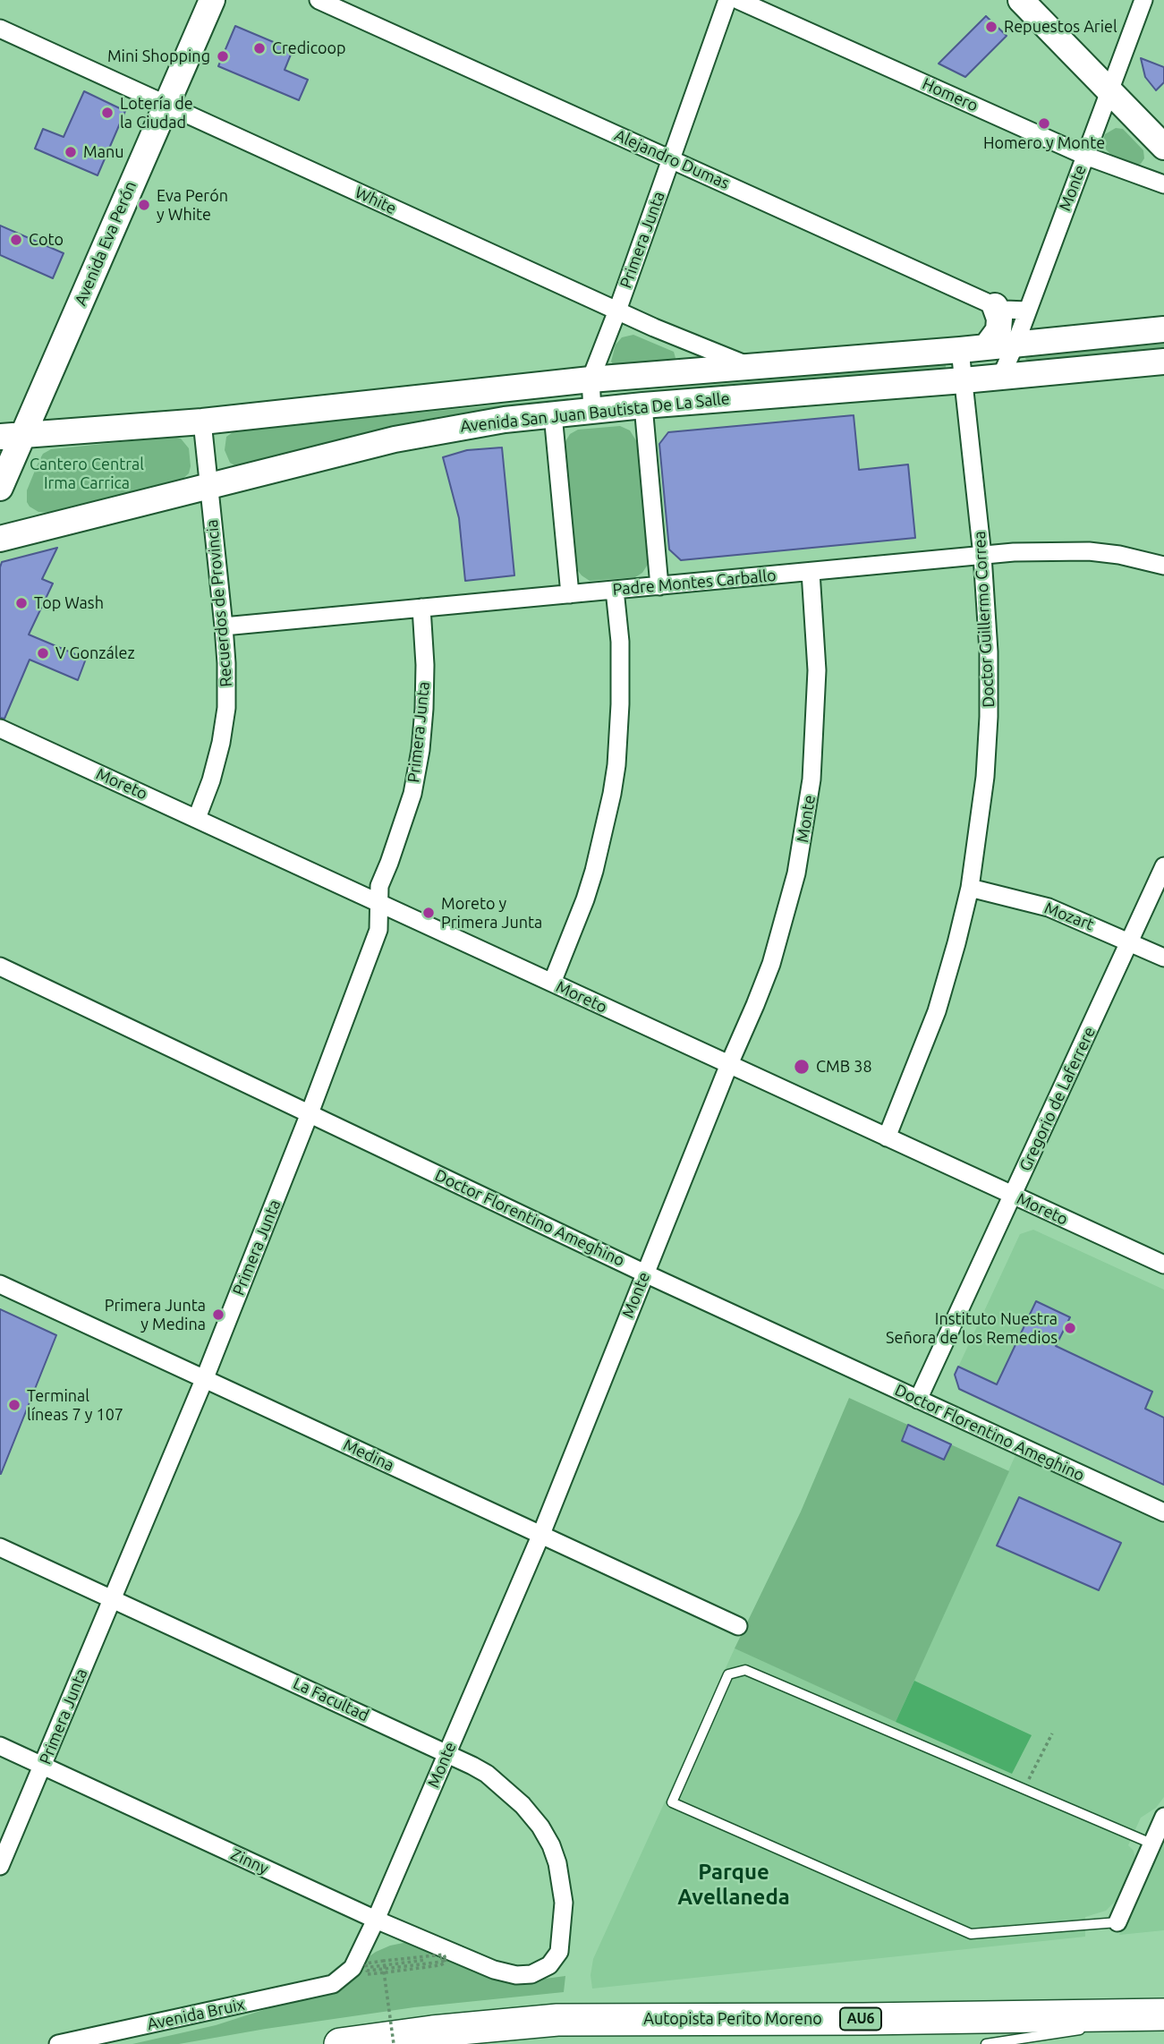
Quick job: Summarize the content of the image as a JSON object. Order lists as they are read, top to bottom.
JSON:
{
  "streets": {
    "highway": ["Autopista Perito Moreno", "AU6"],
    "street": [
      "Homero",
      "Alejandro Dumas",
      "Monte",
      "White",
      "Primera Junta",
      "Avenida Eva Perón",
      "Avenida San Juan Bautista De La Salle",
      "Padre Montes Carballo",
      "Recuerdos de Provincia",
      "Doctor Guillermo Correa",
      "Moreto",
      "Mozart",
      "Gregorio de Laferrere",
      "Doctor Florentino Ameghino",
      "Medina",
      "La Facultad",
      "Zinny",
      "Avenida Bruix"
    ]
  },
  "crossings": [
    ["Homero", "Monte"],
    ["Alejandro Dumas", "Monte"],
    ["Alejandro Dumas", "Primera Junta"],
    ["Monte", "Avenida San Juan Bautista De La Salle"],
    ["Monte", "Padre Montes Carballo"],
    ["Monte", "Moreto"],
    ["Monte", "Doctor Florentino Ameghino"],
    ["Monte", "Medina"],
    ["Monte", "La Facultad"],
    ["Monte", "Zinny"],
    ["Monte", "Avenida Bruix"],
    ["White", "Primera Junta"],
    ["White", "Avenida Eva Perón"],
    ["White", "Avenida San Juan Bautista De La Salle"],
    ["Primera Junta", "Avenida San Juan Bautista De La Salle"],
    ["Primera Junta", "Padre Montes Carballo"],
    ["Primera Junta", "Moreto"],
    ["Primera Junta", "Doctor Florentino Ameghino"],
    ["Primera Junta", "Medina"],
    ["Primera Junta", "La Facultad"],
    ["Primera Junta", "Zinny"],
    ["Avenida Eva Perón", "Avenida San Juan Bautista De La Salle"],
    ["Avenida San Juan Bautista De La Salle", "Recuerdos de Provincia"],
    ["Avenida San Juan Bautista De La Salle", "Doctor Guillermo Correa"],
    ["Padre Montes Carballo", "Recuerdos de Provincia"],
    ["Padre Montes Carballo", "Doctor Guillermo Correa"],
    ["Recuerdos de Provincia", "Moreto"],
    ["Doctor Guillermo Correa", "Moreto"],
    ["Doctor Guillermo Correa", "Mozart"],
    ["Moreto", "Gregorio de Laferrere"],
    ["Mozart", "Gregorio de Laferrere"],
    ["Gregorio de Laferrere", "Doctor Florentino Ameghino"],
    ["La Facultad", "Zinny"]
  ],
  "districts": ["Parque Avellaneda"],
  "parks": ["Cantero Central Irma Carrica"],
  "places": [
    "Repuestos Ariel",
    "Credicoop",
    "Mini Shopping",
    "Lotería de la Ciudad",
    "Homero y Monte",
    "Manu",
    "Eva Perón y White",
    "Coto",
    "Top Wash",
    "V González",
    "Moreto y Primera Junta",
    "CMB 38",
    "Primera Junta y Medina",
    "Instituto Nuestra Señora de los Remedios",
    "Terminal líneas 7 y 107"
  ]
}
